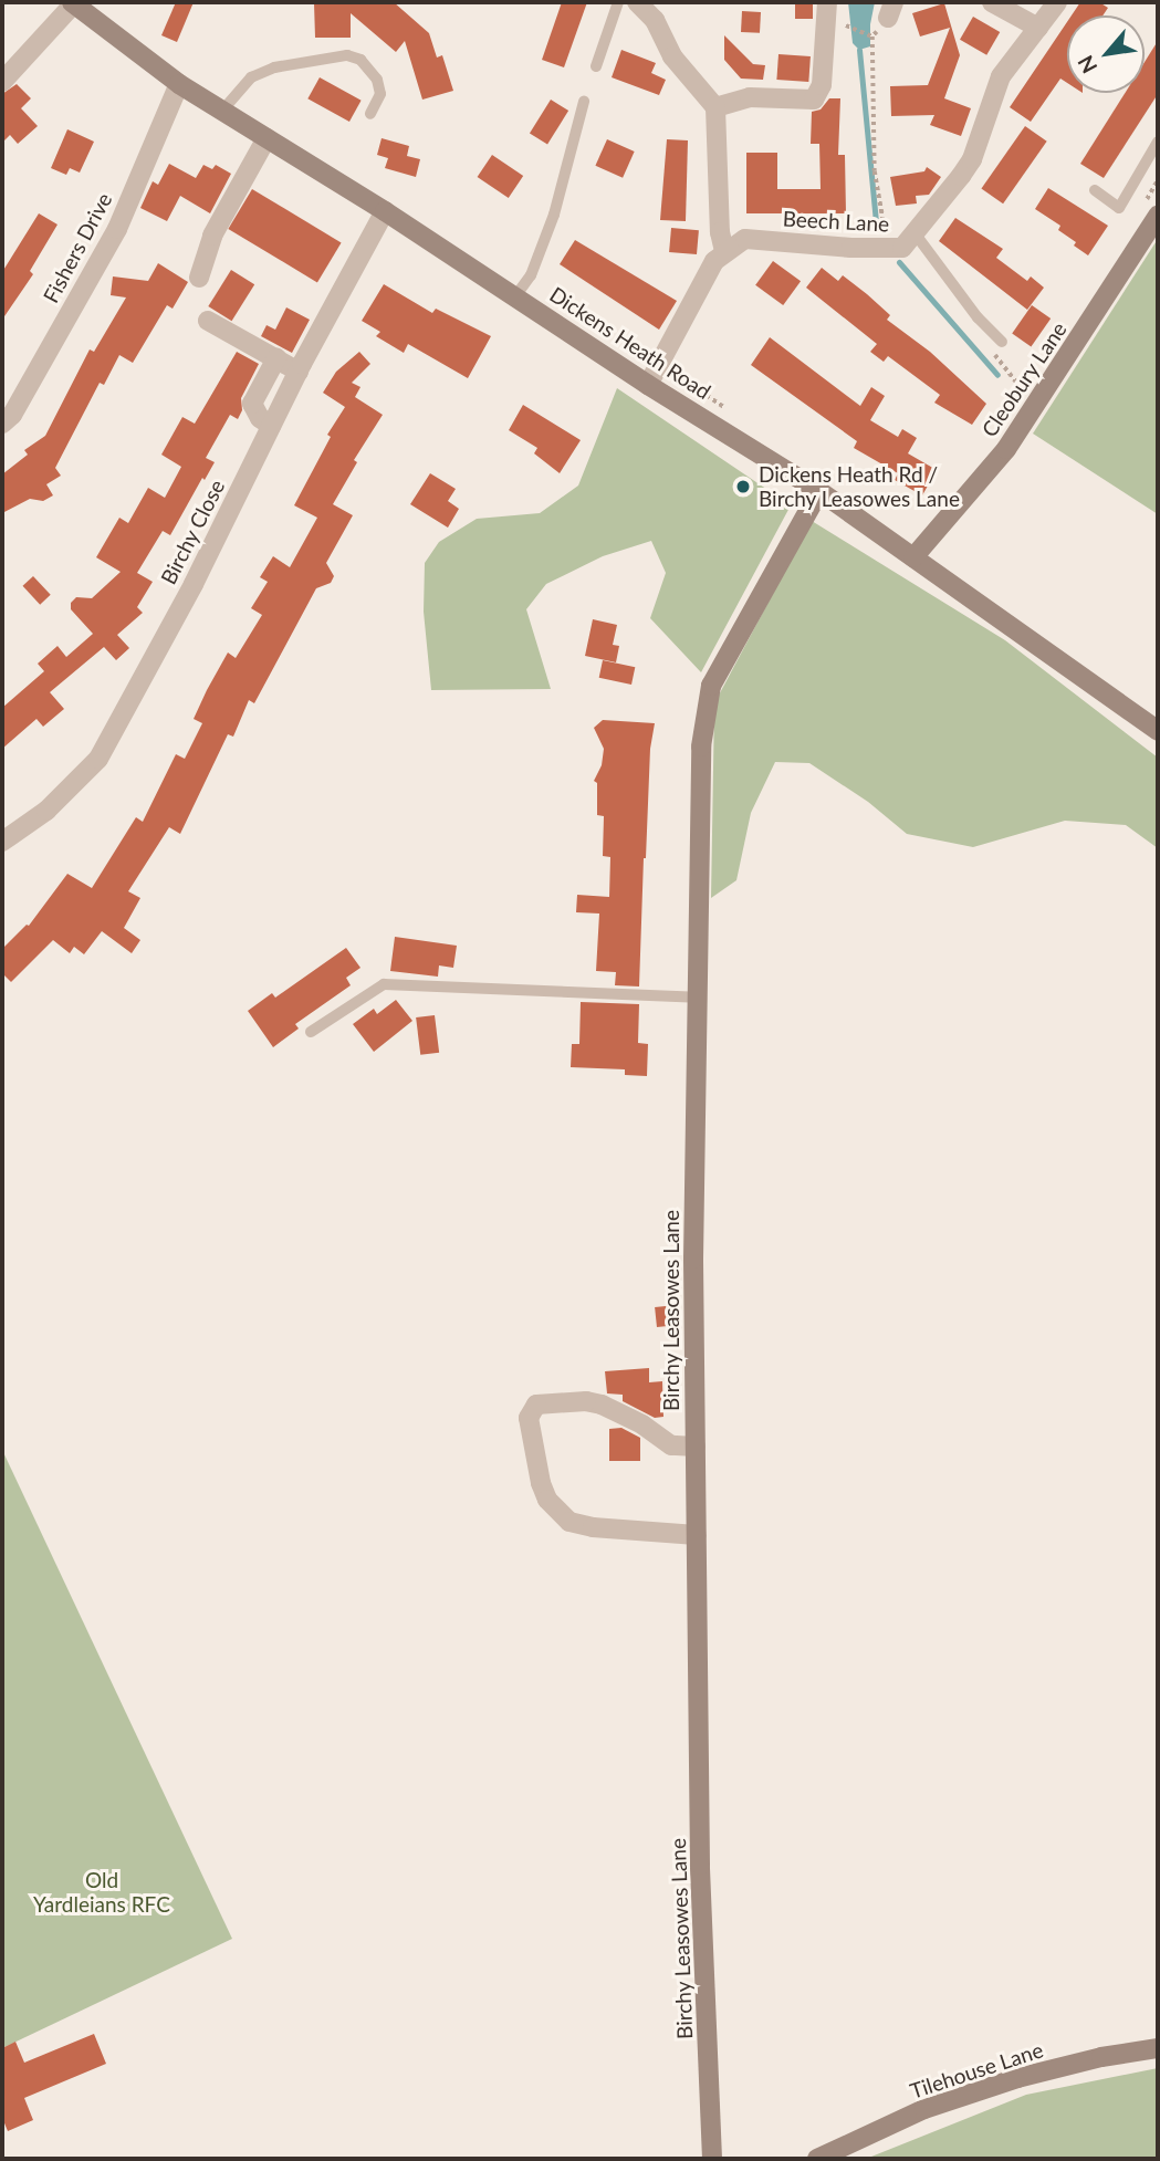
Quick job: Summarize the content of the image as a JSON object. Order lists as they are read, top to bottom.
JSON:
{
  "streets": {
    "street": [
      "Beech Lane",
      "Fishers Drive",
      "Dickens Heath Road",
      "Cleobury Lane",
      "Birchy Close",
      "Birchy Leasowes Lane",
      "Tilehouse Lane"
    ]
  },
  "crossings": [
    ["Fishers Drive", "Dickens Heath Road"],
    ["Dickens Heath Road", "Cleobury Lane"],
    ["Dickens Heath Road", "Birchy Close"],
    ["Dickens Heath Road", "Birchy Leasowes Lane"]
  ],
  "parks": ["Old Yardleians RFC"],
  "places": ["Dickens Heath Rd / Birchy Leasowes Lane"],
  "north": "bottom left"
}
